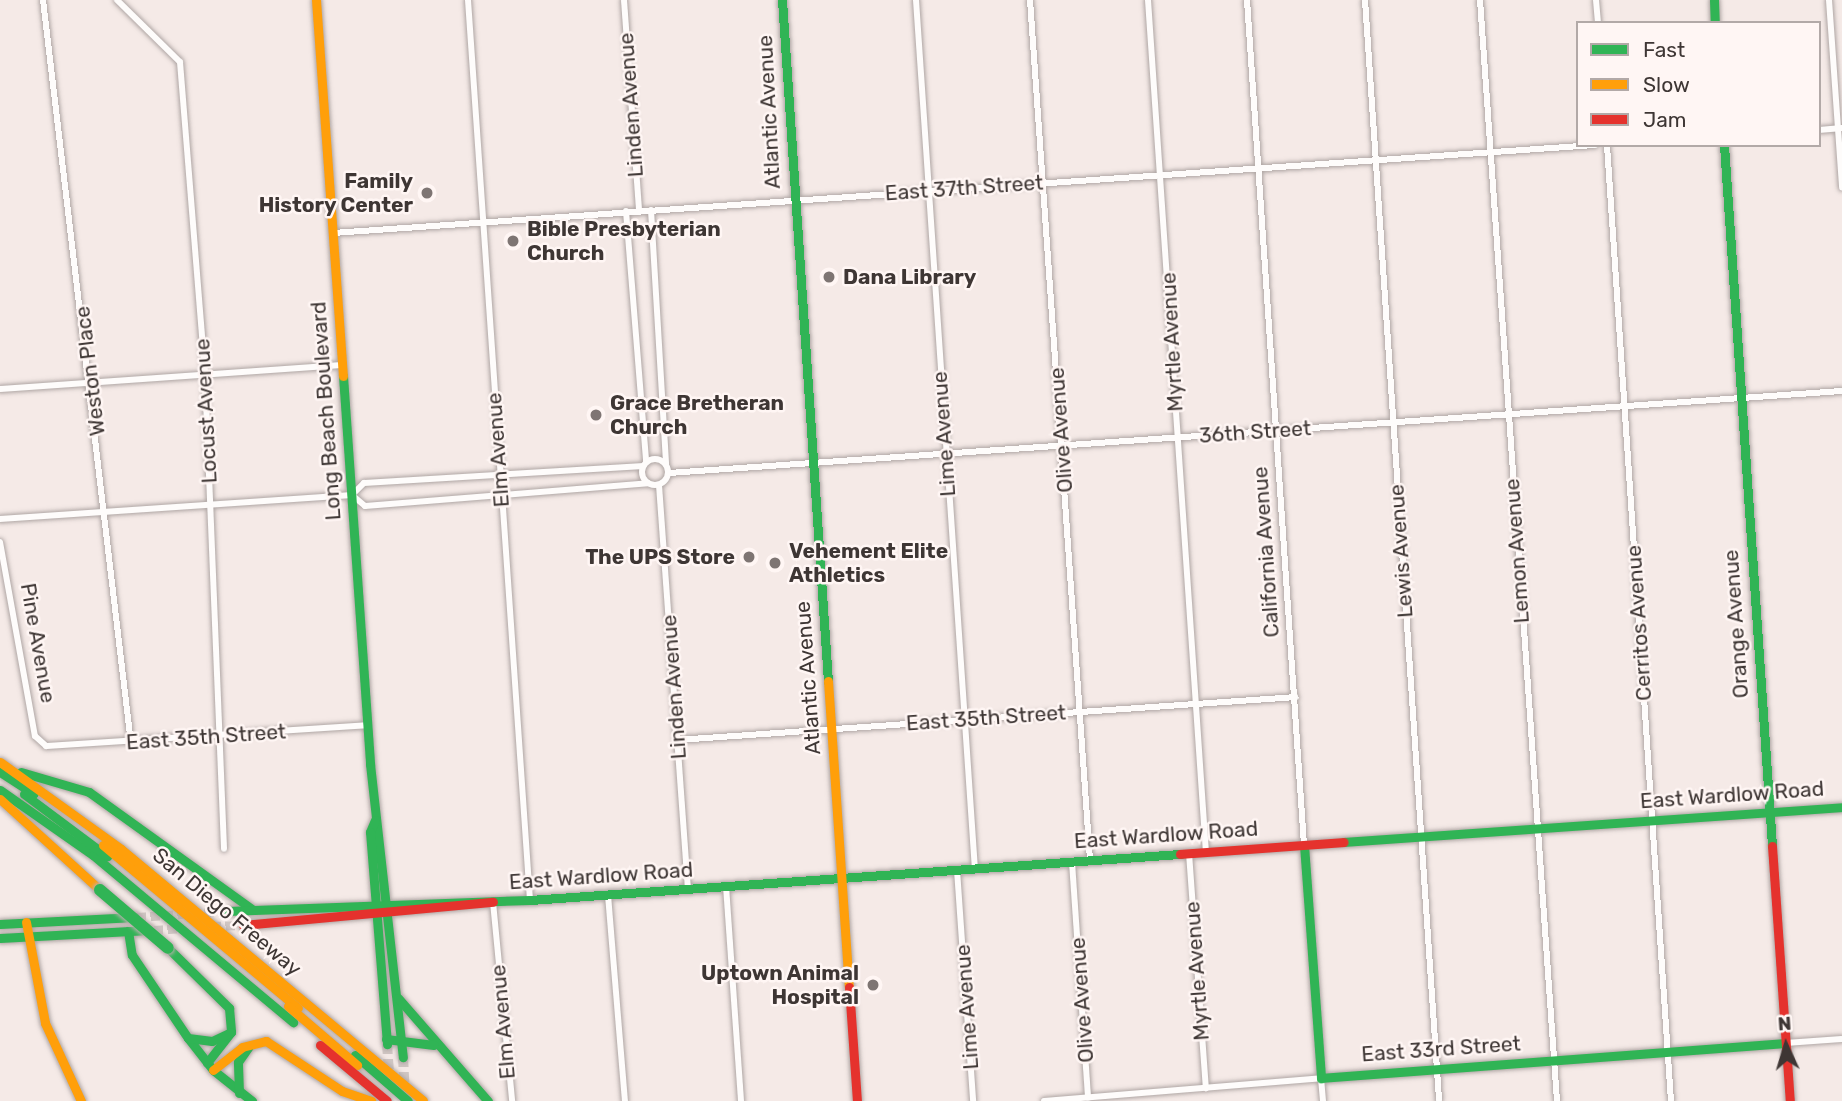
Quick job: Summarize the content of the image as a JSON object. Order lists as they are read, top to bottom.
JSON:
{
  "streets": {
    "main road": [
      "Atlantic Avenue",
      "Long Beach Boulevard",
      "California Avenue",
      "Orange Avenue",
      "East Wardlow Road",
      "San Diego Freeway",
      "East 33rd Street"
    ],
    "street": [
      "Linden Avenue",
      "East 37th Street",
      "Myrtle Avenue",
      "Weston Place",
      "Locust Avenue",
      "Olive Avenue",
      "36th Street",
      "Lime Avenue",
      "Elm Avenue",
      "Lewis Avenue",
      "Lemon Avenue",
      "Cerritos Avenue",
      "Pine Avenue",
      "East 35th Street"
    ]
  },
  "crossings": [
    ["Linden Avenue", "East 37th Street"],
    ["Linden Avenue", "East 35th Street"],
    ["Linden Avenue", "East Wardlow Road"],
    ["Atlantic Avenue", "East 37th Street"],
    ["Atlantic Avenue", "36th Street"],
    ["Atlantic Avenue", "East 35th Street"],
    ["Atlantic Avenue", "East Wardlow Road"],
    ["East 37th Street", "Myrtle Avenue"],
    ["East 37th Street", "Long Beach Boulevard"],
    ["East 37th Street", "Olive Avenue"],
    ["East 37th Street", "Lime Avenue"],
    ["East 37th Street", "Elm Avenue"],
    ["East 37th Street", "Lewis Avenue"],
    ["East 37th Street", "Lemon Avenue"],
    ["East 37th Street", "California Avenue"],
    ["Myrtle Avenue", "36th Street"],
    ["Myrtle Avenue", "East 35th Street"],
    ["Myrtle Avenue", "East Wardlow Road"],
    ["Myrtle Avenue", "East 33rd Street"],
    ["Weston Place", "East 35th Street"],
    ["Locust Avenue", "East 35th Street"],
    ["Long Beach Boulevard", "East 35th Street"],
    ["Long Beach Boulevard", "East Wardlow Road"],
    ["Olive Avenue", "36th Street"],
    ["Olive Avenue", "East 35th Street"],
    ["Olive Avenue", "East Wardlow Road"],
    ["Olive Avenue", "East 33rd Street"],
    ["36th Street", "Lime Avenue"],
    ["36th Street", "Lewis Avenue"],
    ["36th Street", "Lemon Avenue"],
    ["36th Street", "California Avenue"],
    ["36th Street", "Cerritos Avenue"],
    ["36th Street", "Orange Avenue"],
    ["Lime Avenue", "East 35th Street"],
    ["Lime Avenue", "East Wardlow Road"],
    ["Elm Avenue", "East Wardlow Road"],
    ["Lewis Avenue", "East Wardlow Road"],
    ["Lewis Avenue", "East 33rd Street"],
    ["Lemon Avenue", "East Wardlow Road"],
    ["Lemon Avenue", "East 33rd Street"],
    ["California Avenue", "East 35th Street"],
    ["California Avenue", "East Wardlow Road"],
    ["California Avenue", "East 33rd Street"],
    ["Cerritos Avenue", "East Wardlow Road"],
    ["Cerritos Avenue", "East 33rd Street"],
    ["Orange Avenue", "East Wardlow Road"],
    ["Orange Avenue", "East 33rd Street"],
    ["Pine Avenue", "East 35th Street"]
  ],
  "places": [
    "Family History Center",
    "Bible Presbyterian Church",
    "Dana Library",
    "Grace Bretheran Church",
    "The UPS Store",
    "Vehement Elite Athletics",
    "Uptown Animal Hospital"
  ],
  "legend": ["Fast", "Slow", "Jam"],
  "north": "top"
}
